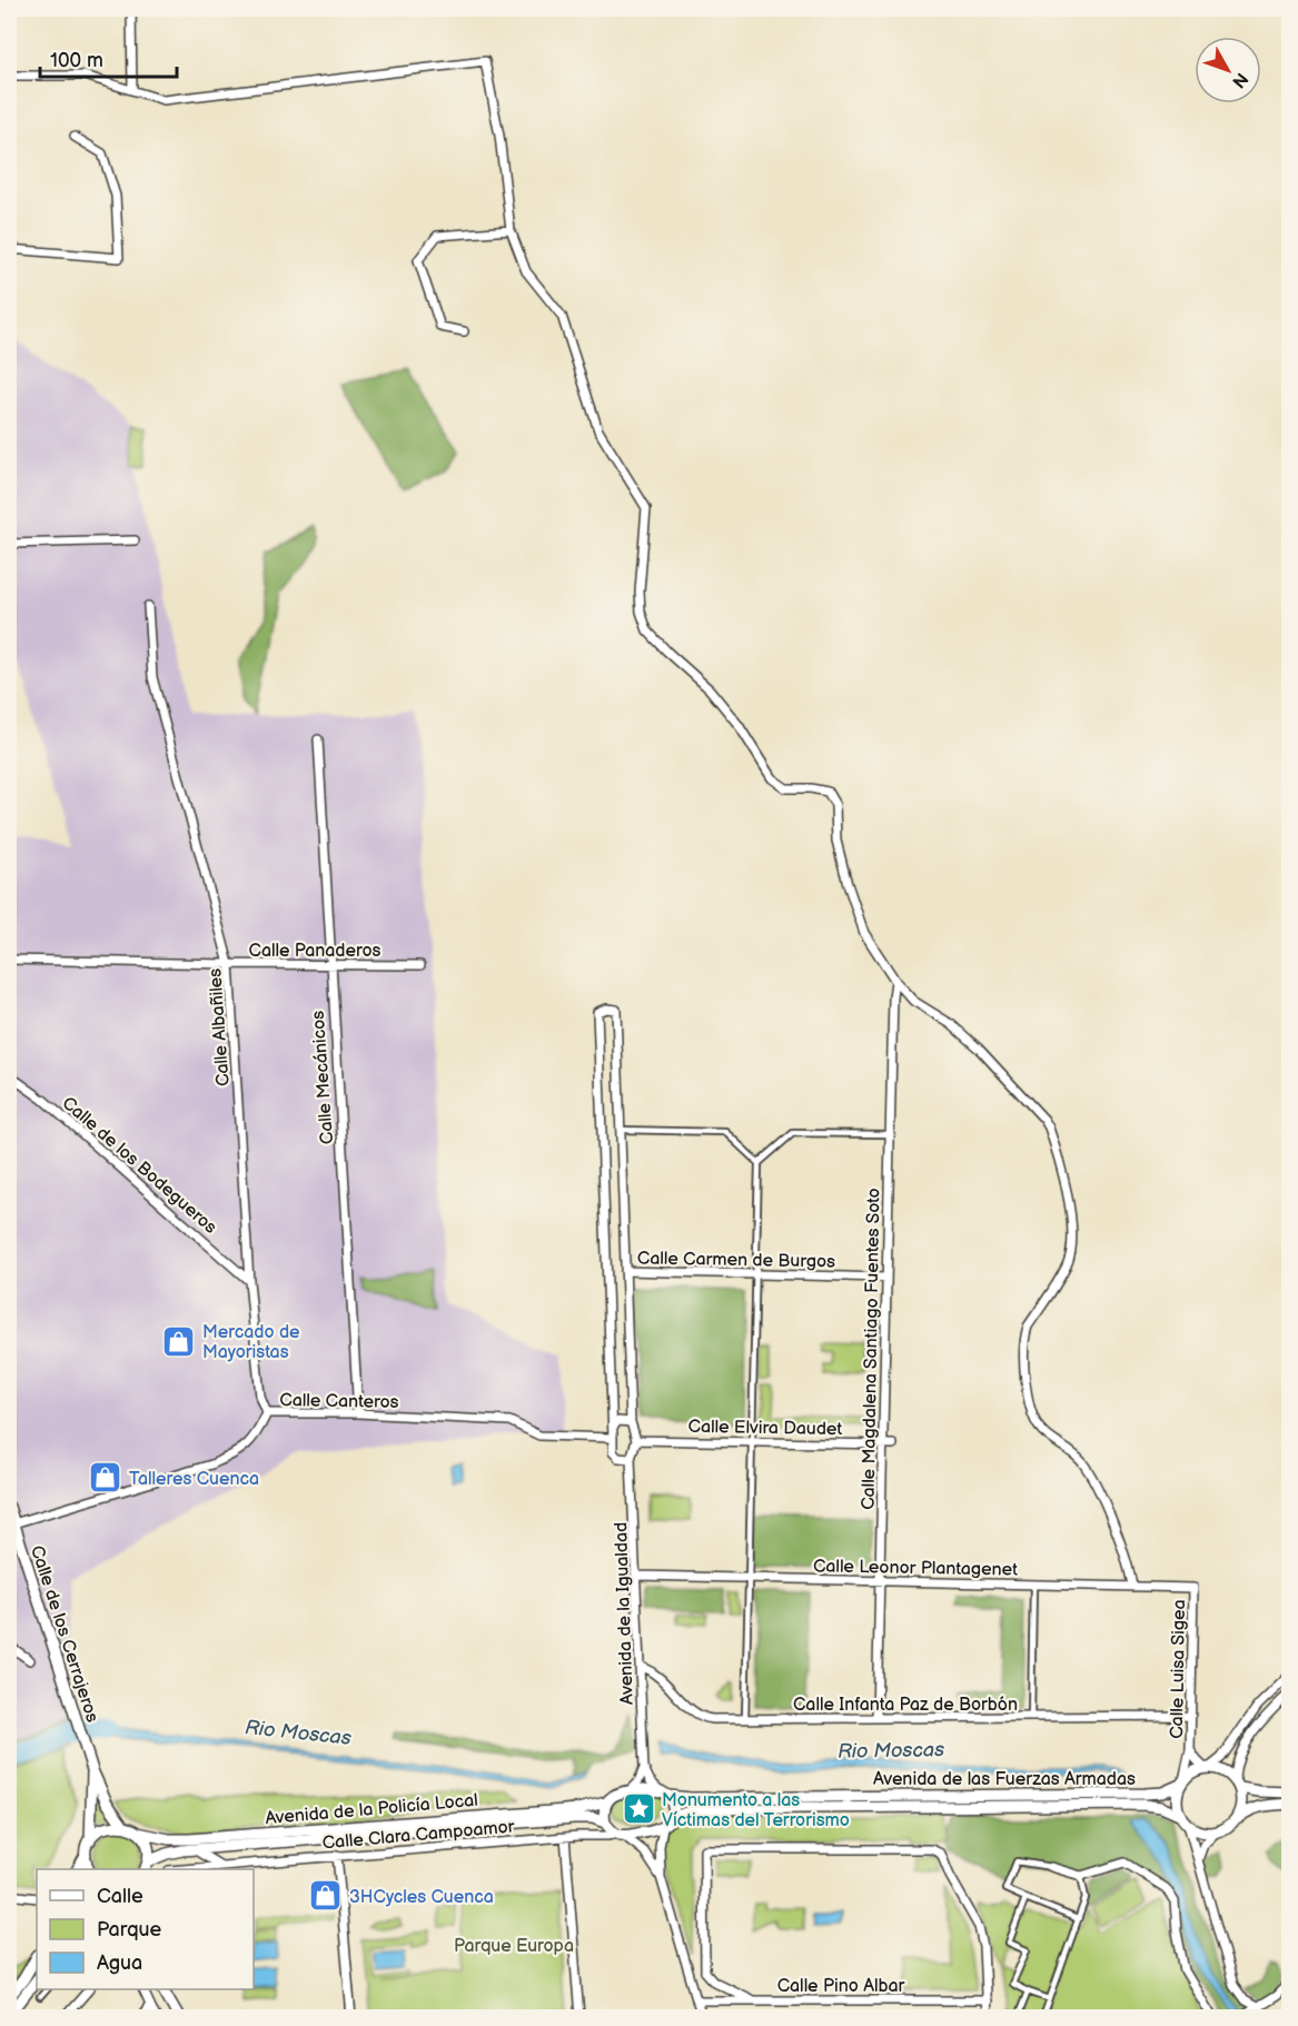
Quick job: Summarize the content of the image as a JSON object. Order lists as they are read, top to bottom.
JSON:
{
  "streets": {
    "main road": ["Calle de los Cerrajeros", "Avenida de las Fuerzas Armadas", "Avenida de la Policía Local"],
    "street": [
      "Calle Panaderos",
      "Calle Albañiles",
      "Calle Mecánicos",
      "Calle de los Bodegueros",
      "Calle Carmen de Burgos",
      "Calle Magdalena Santiago Fuentes Soto",
      "Calle Canteros",
      "Calle Elvira Daudet",
      "Calle Leonor Plantagenet",
      "Avenida de la Igualdad",
      "Calle Luisa Sigea",
      "Calle Infanta Paz de Borbón",
      "Calle Clara Campoamor",
      "Calle Pino Albar"
    ]
  },
  "crossings": [
    ["Calle Panaderos", "Calle Albañiles"],
    ["Calle Panaderos", "Calle Mecánicos"],
    ["Calle Albañiles", "Calle de los Bodegueros"],
    ["Calle Albañiles", "Calle Canteros"],
    ["Calle Mecánicos", "Calle Canteros"],
    ["Calle Carmen de Burgos", "Calle Magdalena Santiago Fuentes Soto"],
    ["Calle Magdalena Santiago Fuentes Soto", "Calle Elvira Daudet"],
    ["Calle Magdalena Santiago Fuentes Soto", "Calle Leonor Plantagenet"],
    ["Calle Magdalena Santiago Fuentes Soto", "Calle Infanta Paz de Borbón"],
    ["Calle Canteros", "Calle de los Cerrajeros"],
    ["Calle Elvira Daudet", "Avenida de la Igualdad"],
    ["Calle Leonor Plantagenet", "Avenida de la Igualdad"],
    ["Calle Leonor Plantagenet", "Calle Luisa Sigea"],
    ["Avenida de la Igualdad", "Calle Infanta Paz de Borbón"],
    ["Calle de los Cerrajeros", "Avenida de la Policía Local"],
    ["Calle Luisa Sigea", "Calle Infanta Paz de Borbón"],
    ["Calle Luisa Sigea", "Avenida de las Fuerzas Armadas"],
    ["Avenida de las Fuerzas Armadas", "Avenida de la Policía Local"],
    ["Avenida de las Fuerzas Armadas", "Calle Clara Campoamor"],
    ["Avenida de la Policía Local", "Calle Clara Campoamor"]
  ],
  "water": ["Rio Moscas"],
  "parks": ["Parque Europa"],
  "places": {
    "shop": ["Mercado de Mayoristas", "Talleres Cuenca", "3HCycles Cuenca"],
    "place": ["Monumento a las Víctimas del Terrorismo"]
  },
  "legend": ["Calle", "Parque", "Agua"],
  "scale_bar": "100 m",
  "north": "bottom right"
}
